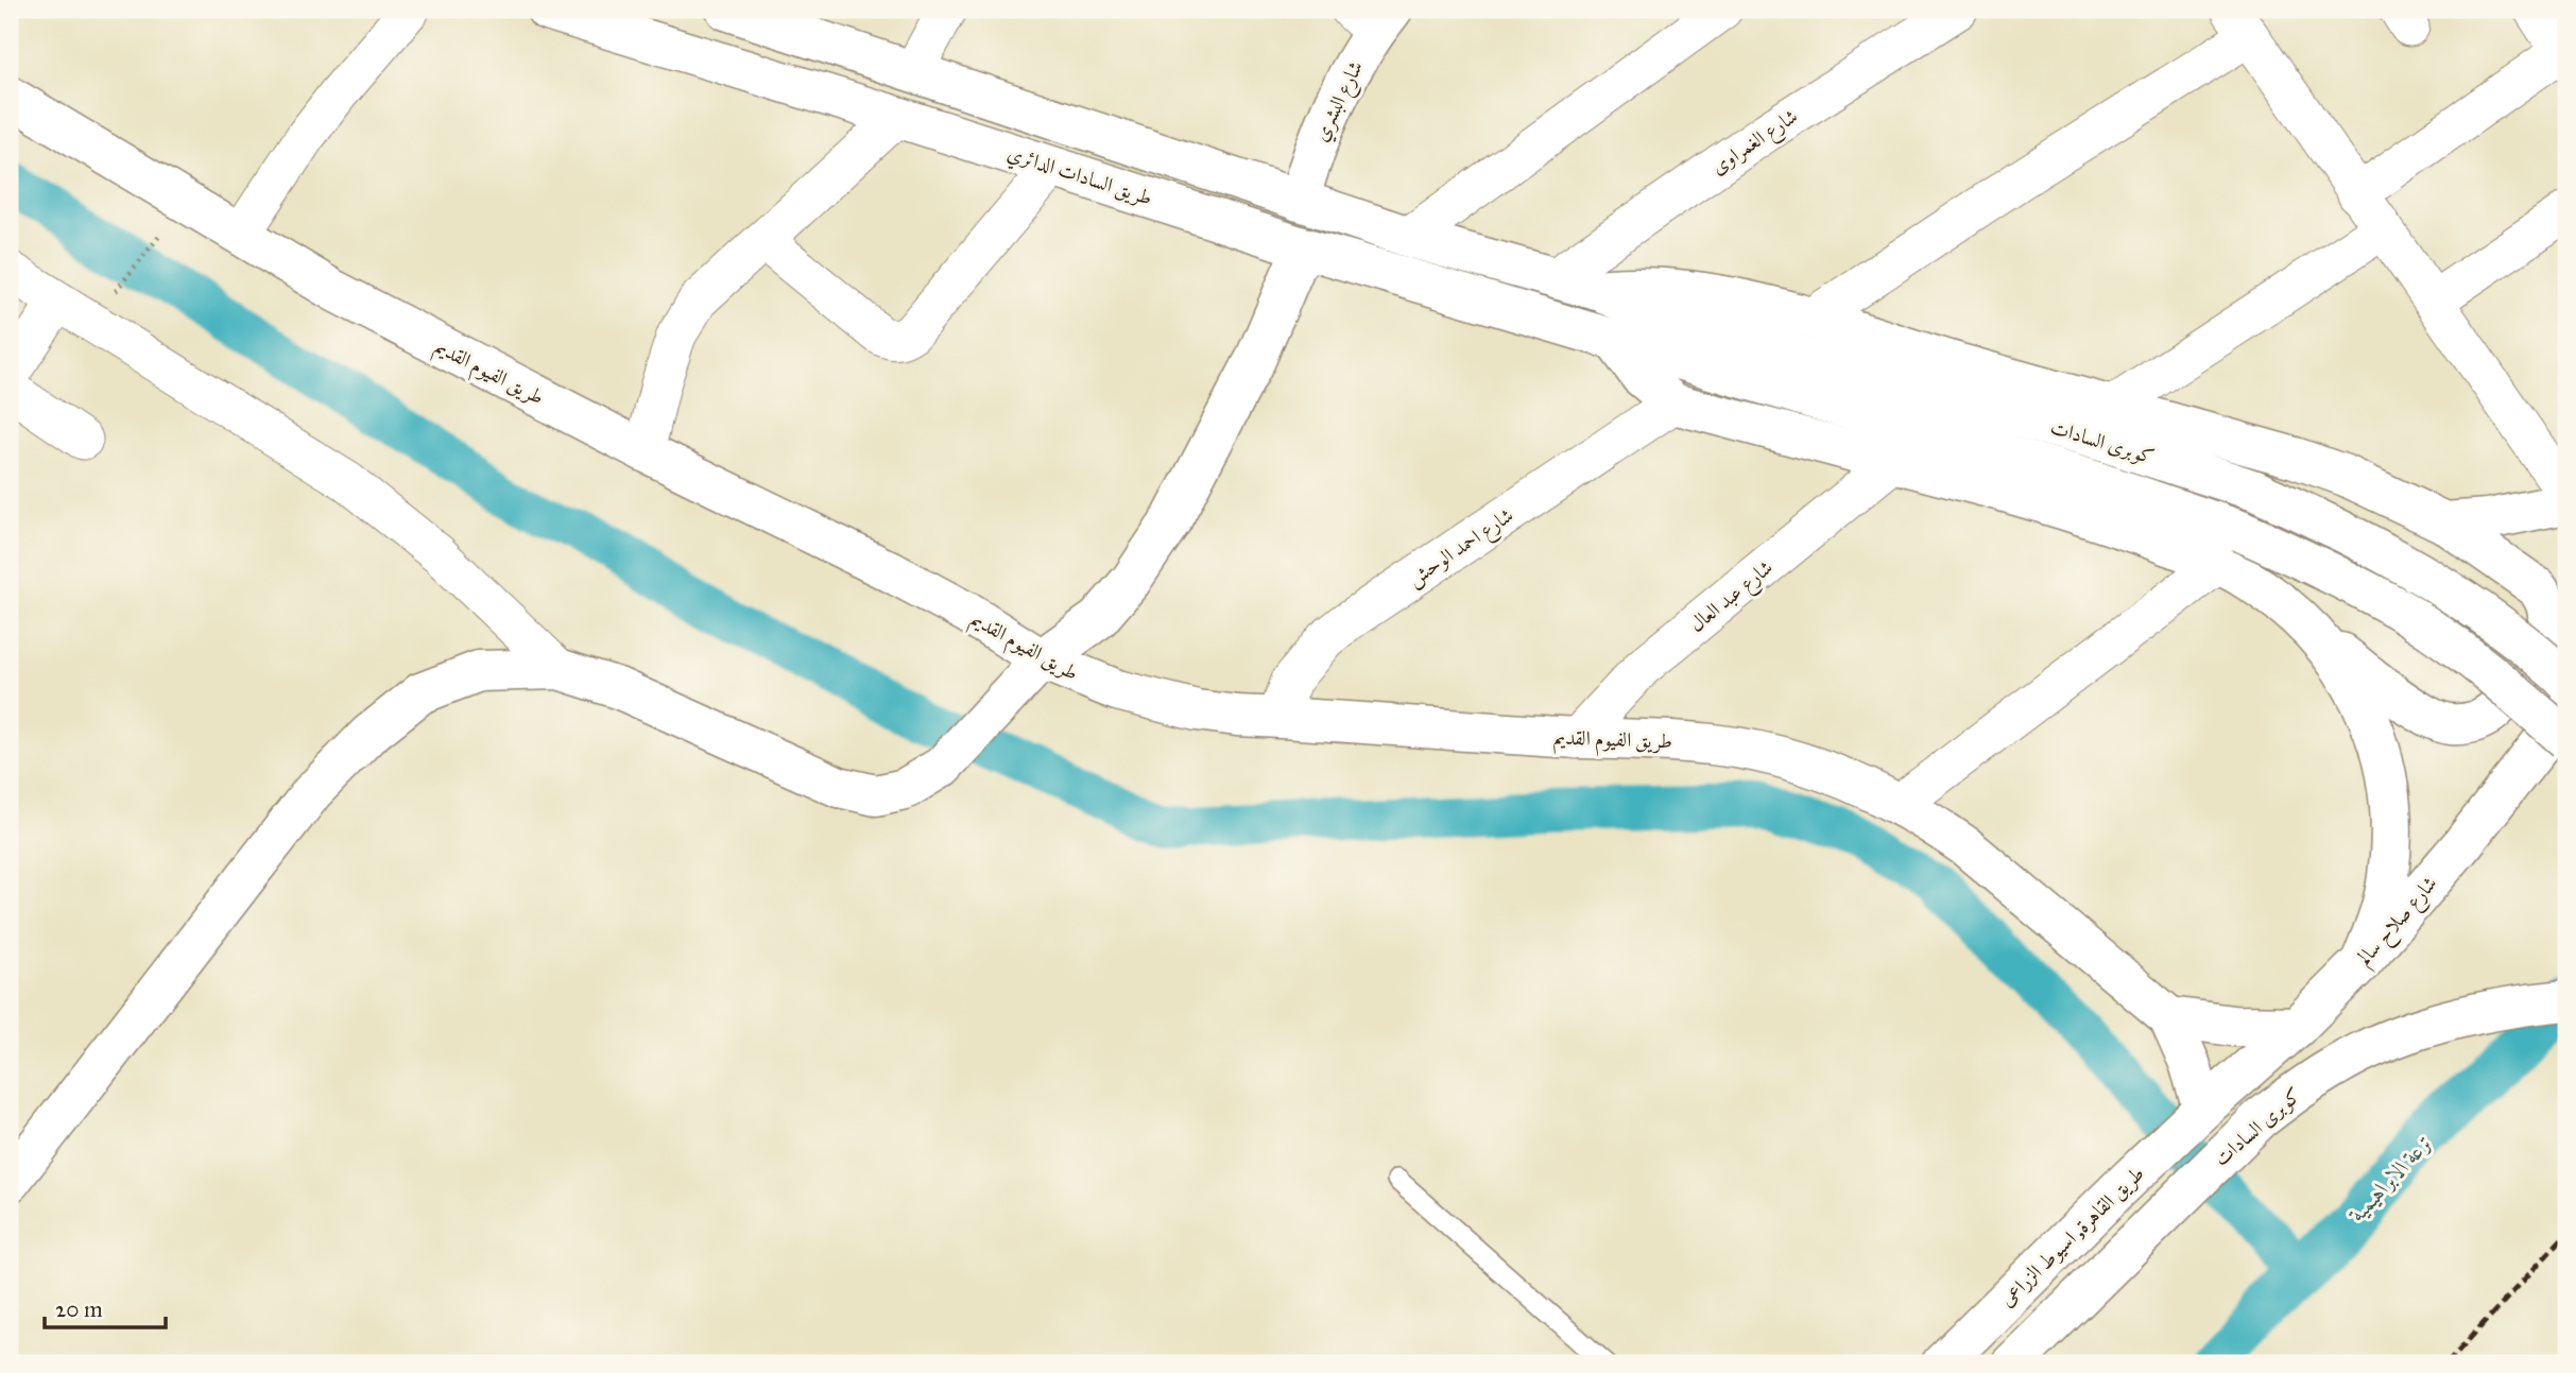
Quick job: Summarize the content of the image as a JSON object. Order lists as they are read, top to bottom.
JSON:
{
  "streets": {
    "main road": [
      "شارع البشري",
      "طريق السادات الدائري",
      "طريق الفيوم القديم",
      "كوبرى السادات",
      "شارع صلاح سالم",
      "طريق القاهرة, اسيوط الزراعى"
    ],
    "street": ["شارع الغمراوى", "شارع احمد الوحش", "شارع عبد العال"]
  },
  "crossings": [
    ["طريق السادات الدائري", "كوبرى السادات"],
    ["طريق الفيوم القديم", "شارع احمد الوحش"],
    ["طريق الفيوم القديم", "شارع عبد العال"],
    ["طريق الفيوم القديم", "شارع صلاح سالم"],
    ["طريق الفيوم القديم", "طريق القاهرة, اسيوط الزراعى"],
    ["شارع صلاح سالم", "طريق القاهرة, اسيوط الزراعى"]
  ],
  "water": ["ترعة الابراهيمية"],
  "scale_bar": "20 m"
}
